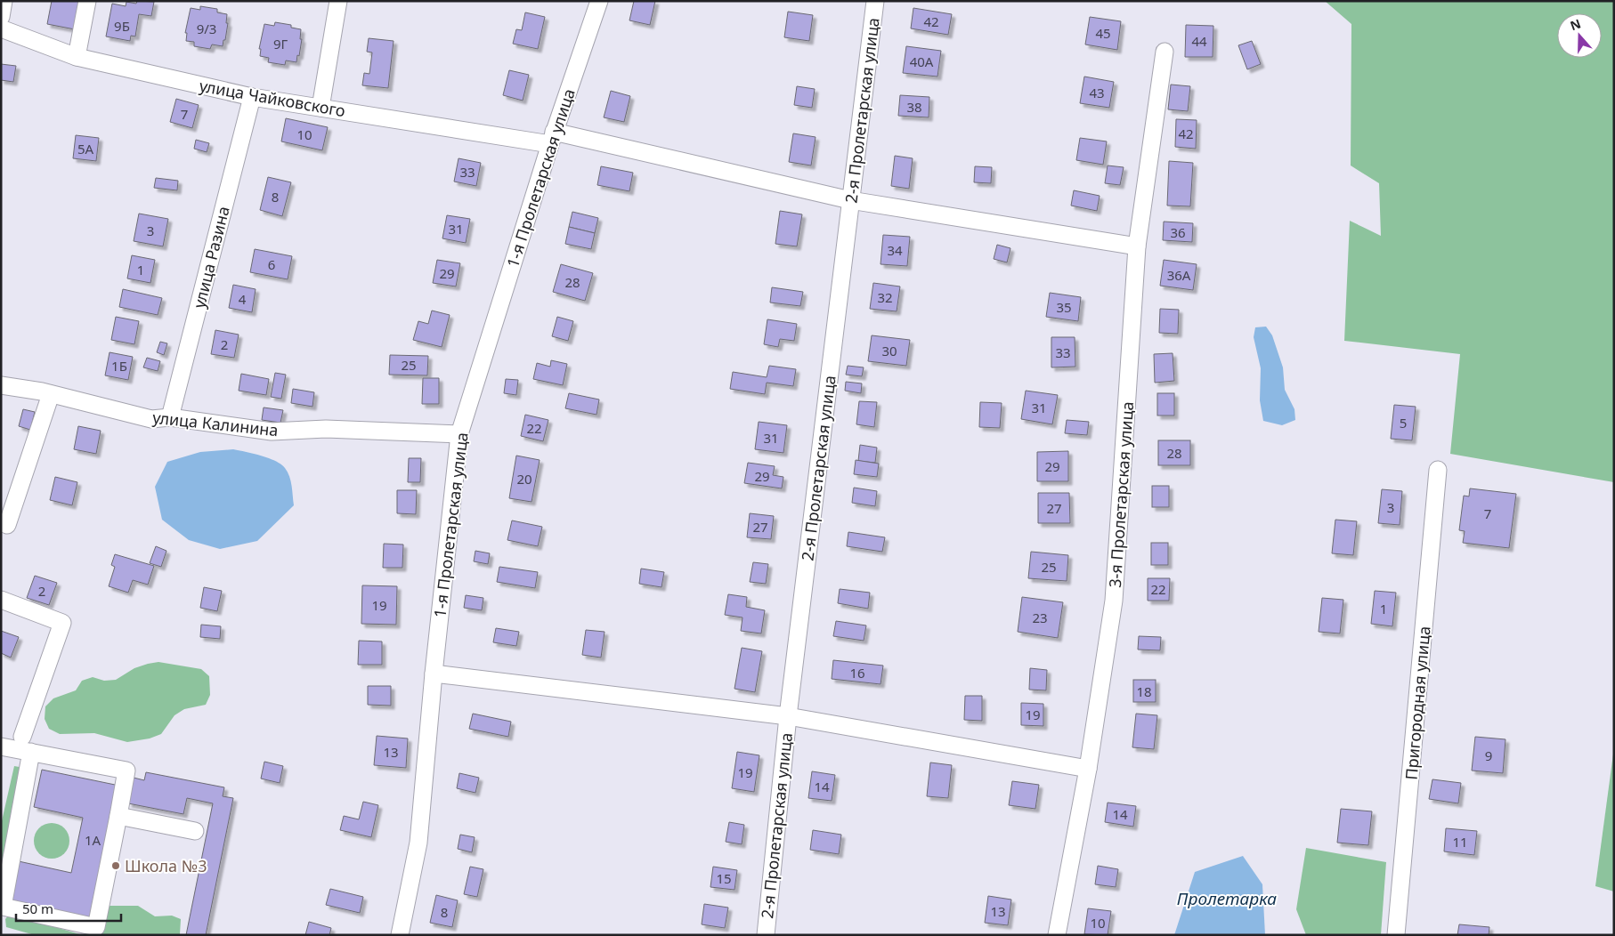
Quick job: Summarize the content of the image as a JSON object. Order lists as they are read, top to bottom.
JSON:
{
  "streets": {
    "street": [
      "улица Чайковского",
      "2-я Пролетарская улица",
      "1-я Пролетарская улица",
      "улица Разина",
      "улица Калинина",
      "3-я Пролетарская улица",
      "Пригородная улица"
    ]
  },
  "crossings": [
    ["улица Чайковского", "2-я Пролетарская улица"],
    ["улица Чайковского", "1-я Пролетарская улица"],
    ["улица Чайковского", "улица Разина"],
    ["улица Чайковского", "3-я Пролетарская улица"],
    ["1-я Пролетарская улица", "улица Калинина"],
    ["улица Разина", "улица Калинина"]
  ],
  "water": ["Пролетарка"],
  "places": ["Школа №3"],
  "house_numbers": [
    "42",
    "9Б",
    "9/3",
    "45",
    "44",
    "9Г",
    "40А",
    "43",
    "38",
    "7",
    "42",
    "10",
    "5А",
    "33",
    "8",
    "31",
    "3",
    "36",
    "34",
    "6",
    "1",
    "29",
    "36А",
    "28",
    "32",
    "4",
    "35",
    "2",
    "30",
    "33",
    "25",
    "1Б",
    "31",
    "5",
    "22",
    "31",
    "28",
    "29",
    "29",
    "20",
    "3",
    "27",
    "7",
    "27",
    "25",
    "22",
    "2",
    "19",
    "1",
    "23",
    "16",
    "18",
    "19",
    "13",
    "9",
    "19",
    "14",
    "14",
    "1А",
    "11",
    "15",
    "13",
    "8",
    "10"
  ],
  "scale_bar": "50 m",
  "north": "top"
}
